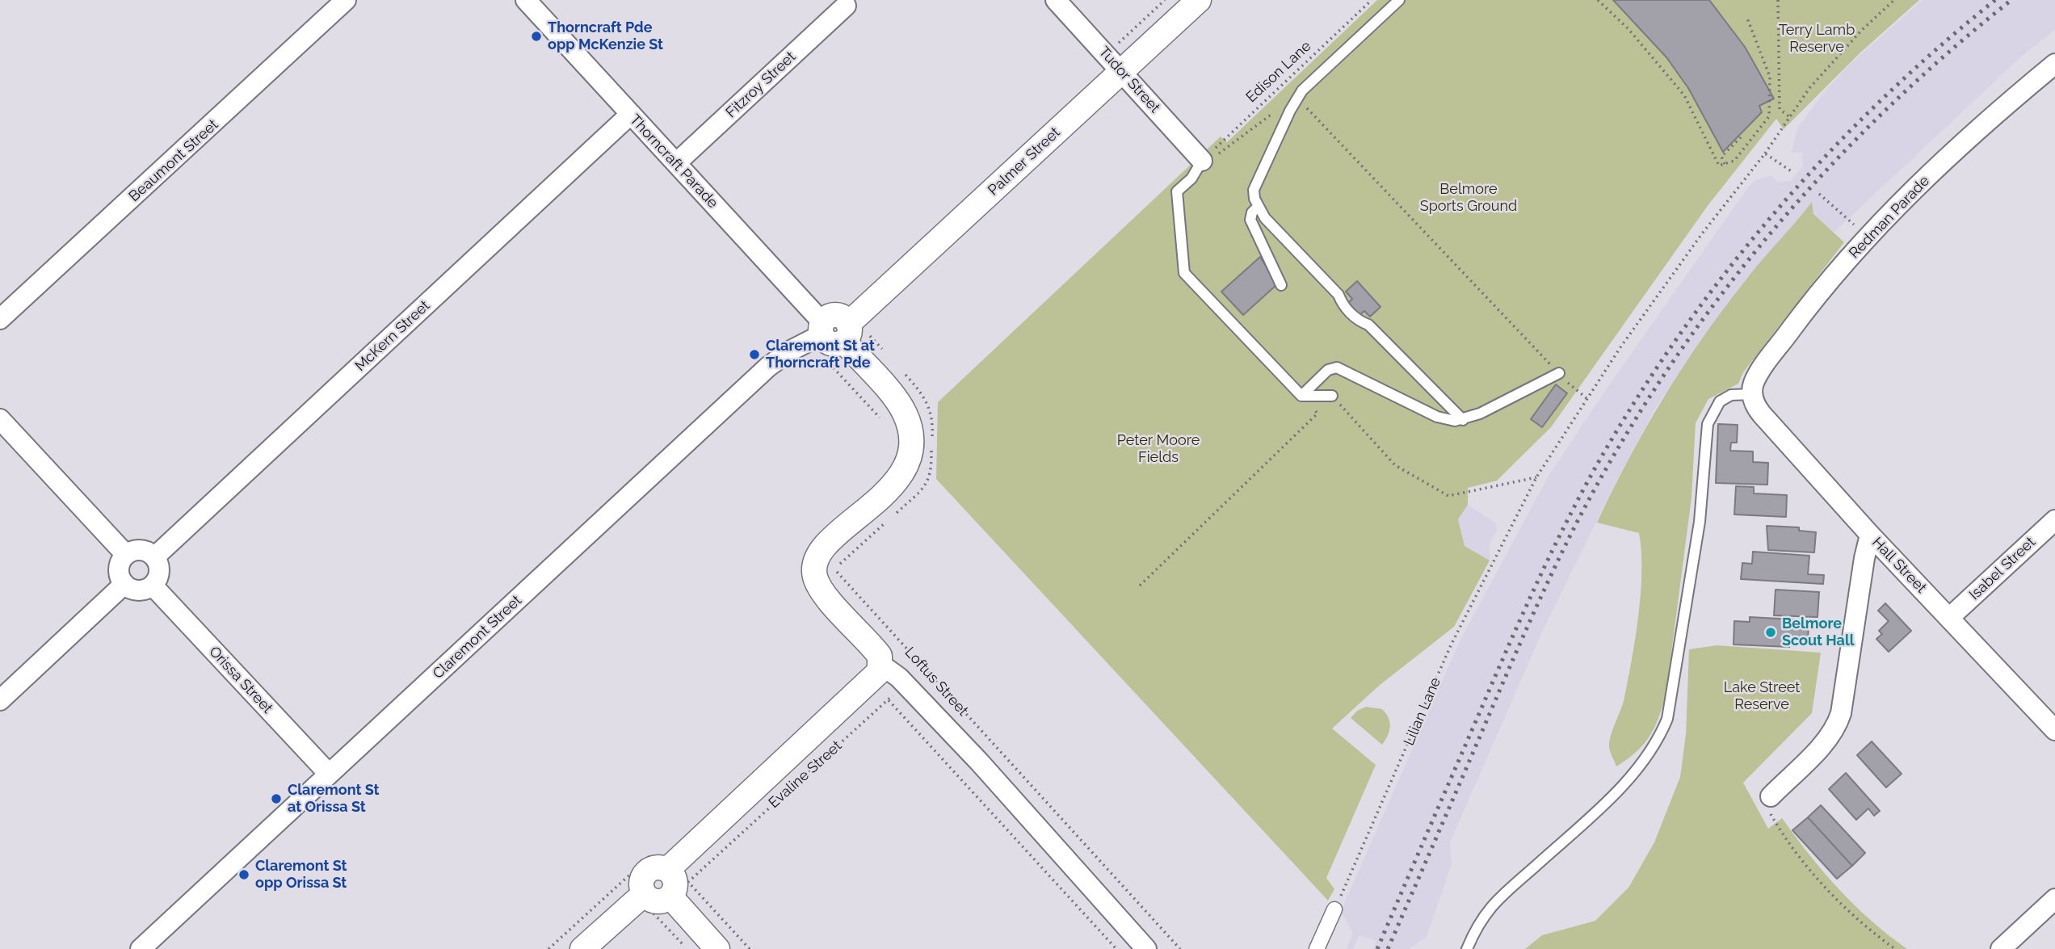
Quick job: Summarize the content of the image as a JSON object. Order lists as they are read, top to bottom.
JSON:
{
  "streets": {
    "street": [
      "Tudor Street",
      "Fitzroy Street",
      "Beaumont Street",
      "Thorncraft Parade",
      "Palmer Street",
      "Redman Parade",
      "McKern Street",
      "Hall Street",
      "Isabel Street",
      "Claremont Street",
      "Orissa Street",
      "Loftus Street",
      "Evaline Street"
    ],
    "path": ["Edison Lane", "Lilian Lane"]
  },
  "crossings": [
    ["Edison Lane", "Tudor Street"],
    ["Tudor Street", "Palmer Street"],
    ["Fitzroy Street", "Thorncraft Parade"],
    ["Thorncraft Parade", "McKern Street"],
    ["Thorncraft Parade", "Claremont Street"],
    ["Palmer Street", "Loftus Street"],
    ["Redman Parade", "Hall Street"],
    ["McKern Street", "Orissa Street"],
    ["Hall Street", "Isabel Street"],
    ["Claremont Street", "Orissa Street"],
    ["Loftus Street", "Evaline Street"]
  ],
  "parks": [
    "Terry Lamb Reserve",
    "Belmore Sports Ground",
    "Peter Moore Fields",
    "Lake Street Reserve"
  ],
  "places": [
    "Thorncraft Pde opp McKenzie St",
    "Claremont St at Thorncraft Pde",
    "Belmore Scout Hall",
    "Claremont St at Orissa St",
    "Claremont St opp Orissa St"
  ]
}
